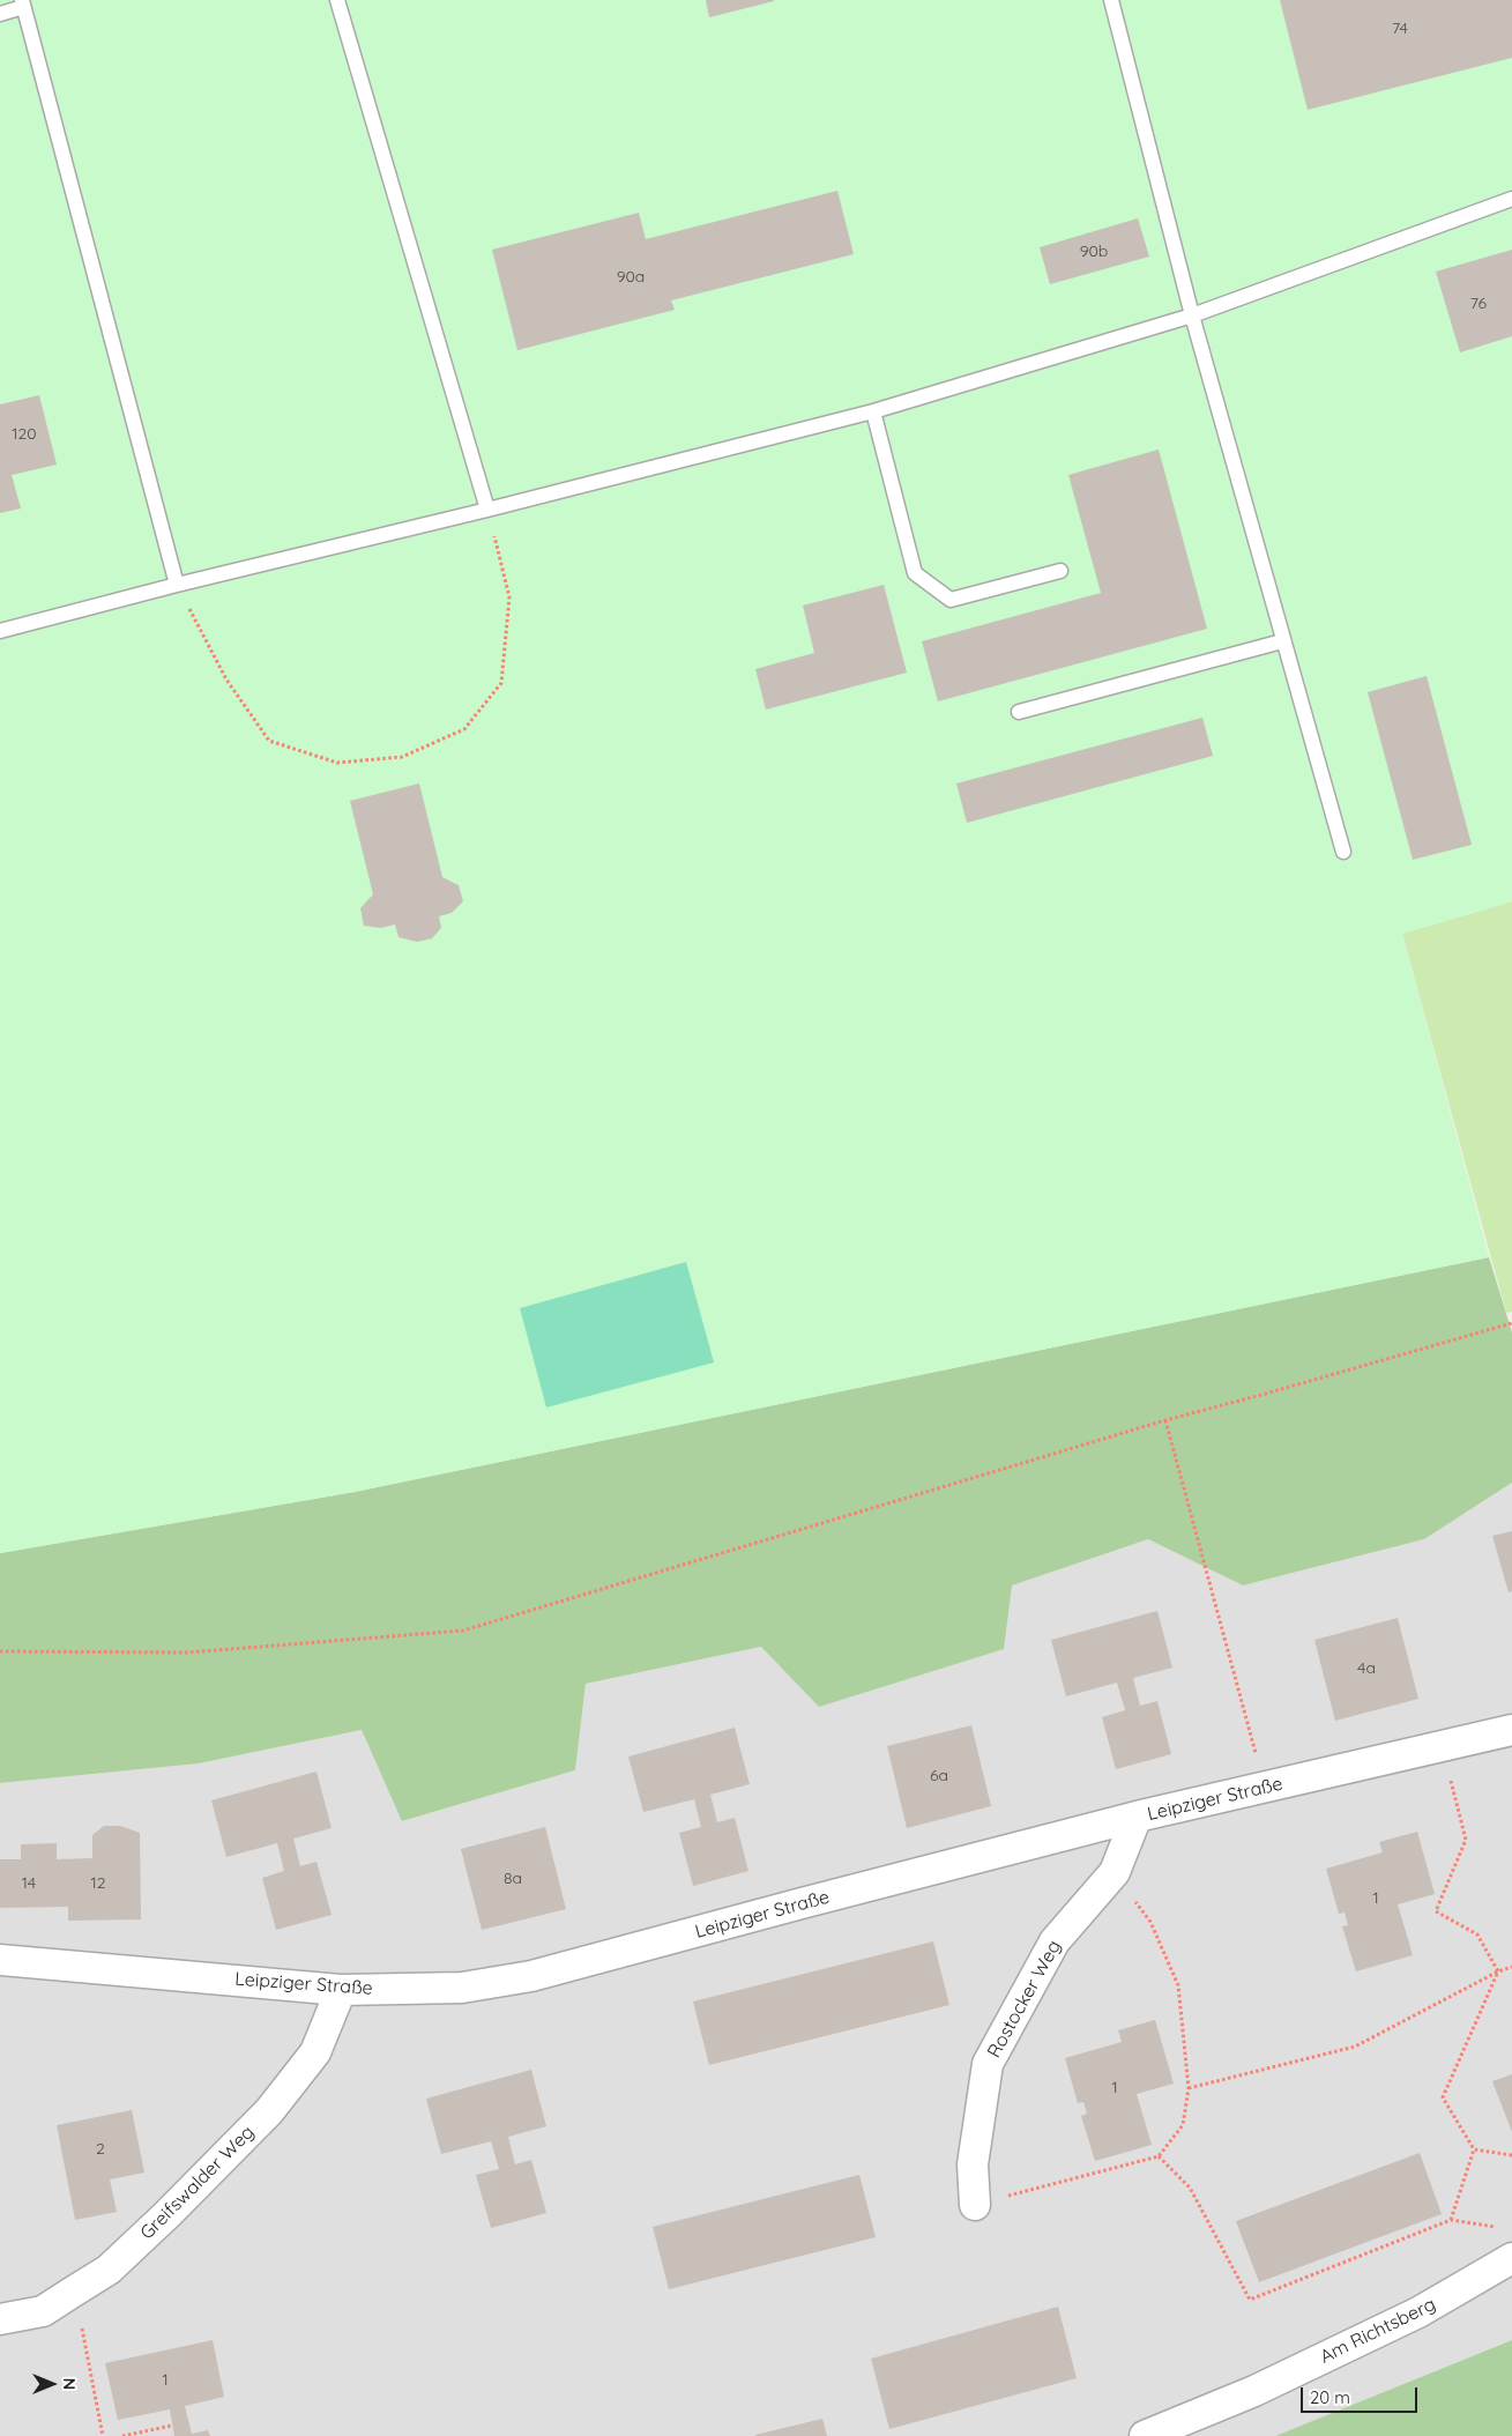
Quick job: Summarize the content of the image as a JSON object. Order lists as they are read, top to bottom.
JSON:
{
  "streets": {
    "street": [
      "Leipziger Straße",
      "Rostocker Weg",
      "Greifswalder Weg",
      "Am Richtsberg"
    ]
  },
  "crossings": [
    ["Leipziger Straße", "Rostocker Weg"],
    ["Leipziger Straße", "Greifswalder Weg"]
  ],
  "house_numbers": [
    "74",
    "90b",
    "90a",
    "76",
    "120",
    "4a",
    "6a",
    "8a",
    "14",
    "12",
    "1",
    "1",
    "2",
    "1"
  ],
  "scale_bar": "20 m",
  "north": "right"
}
